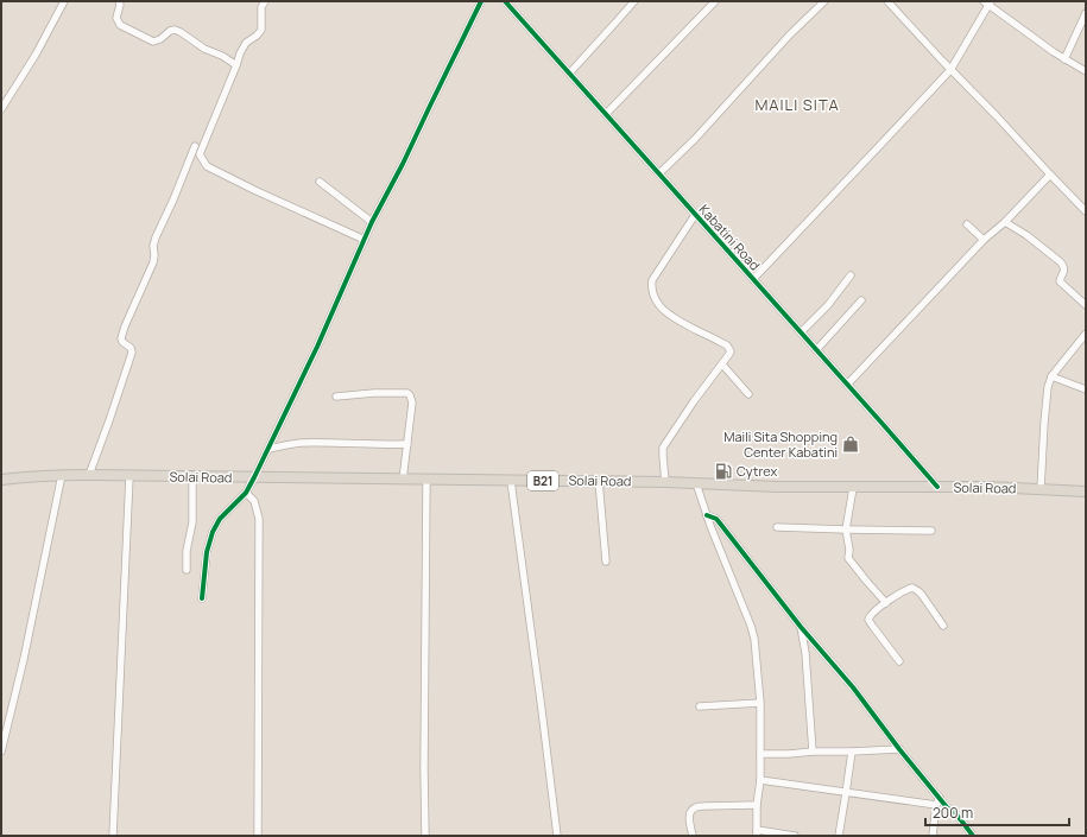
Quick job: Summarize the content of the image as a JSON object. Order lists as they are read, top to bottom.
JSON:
{
  "streets": {
    "highway": ["Solai Road", "B21"],
    "street": ["Kabatini Road"]
  },
  "crossings": [
    ["Kabatini Road", "Solai Road"]
  ],
  "districts": ["MAILI SITA"],
  "places": {
    "shop": ["Maili Sita Shopping Center Kabatini"],
    "fuel station": ["Cytrex"]
  },
  "scale_bar": "200 m"
}
